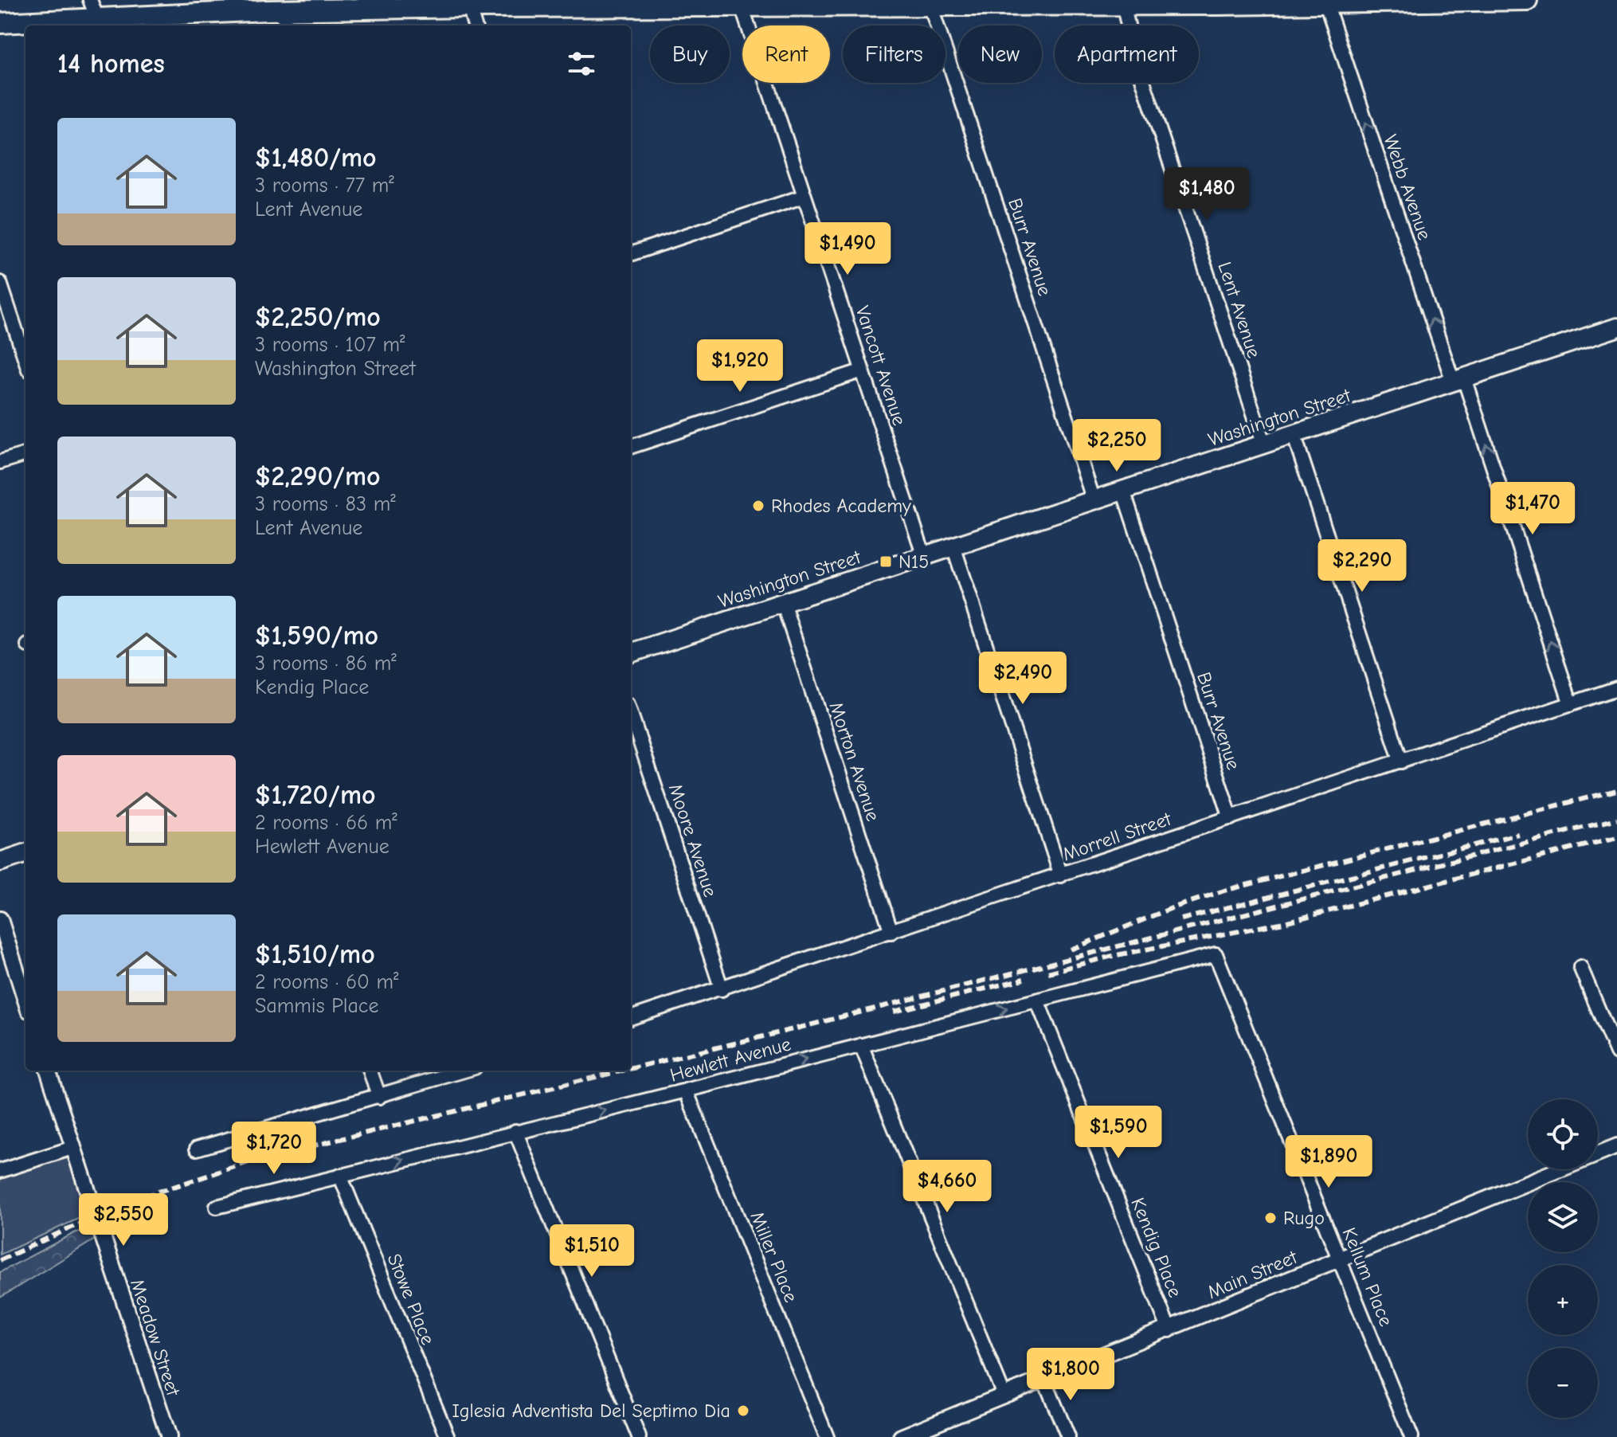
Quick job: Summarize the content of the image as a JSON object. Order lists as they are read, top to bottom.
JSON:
{
  "streets": {
    "main road": ["Washington Street"],
    "street": [
      "Webb Avenue",
      "Burr Avenue",
      "Lent Avenue",
      "Vancott Avenue",
      "Morton Avenue",
      "Morrell Street",
      "Moore Avenue",
      "Hewlett Avenue",
      "Kendig Place",
      "Miller Place",
      "Main Street",
      "Kellum Place",
      "Stowe Place",
      "Meadow Street"
    ]
  },
  "crossings": [
    ["Webb Avenue", "Washington Street"],
    ["Webb Avenue", "Morrell Street"],
    ["Burr Avenue", "Washington Street"],
    ["Burr Avenue", "Morrell Street"],
    ["Lent Avenue", "Washington Street"],
    ["Vancott Avenue", "Washington Street"],
    ["Washington Street", "Morton Avenue"],
    ["Morton Avenue", "Morrell Street"],
    ["Morrell Street", "Moore Avenue"],
    ["Hewlett Avenue", "Kendig Place"],
    ["Hewlett Avenue", "Miller Place"],
    ["Hewlett Avenue", "Kellum Place"],
    ["Hewlett Avenue", "Stowe Place"],
    ["Kendig Place", "Main Street"],
    ["Main Street", "Kellum Place"]
  ],
  "one_way": ["Webb Avenue", "Hewlett Avenue"],
  "places": {
    "other": ["Rhodes Academy", "Rugo", "Iglesia Adventista Del Septimo Dia"],
    "transit": ["N15"]
  },
  "page": {
    "chip": [
      "Buy",
      "Rent",
      "Filters",
      "New",
      "Apartment"
    ],
    "heading": "14 homes",
    "list": [
      {
        "name": "$1,480/mo",
        "note": "3 rooms · 77 m² · Lent Avenue"
      },
      {
        "name": "$2,250/mo",
        "note": "3 rooms · 107 m² · Washington Street"
      },
      {
        "name": "$2,290/mo",
        "note": "3 rooms · 83 m² · Lent Avenue"
      },
      {
        "name": "$1,590/mo",
        "note": "3 rooms · 86 m² · Kendig Place"
      },
      {
        "name": "$1,720/mo",
        "note": "2 rooms · 66 m² · Hewlett Avenue"
      },
      {
        "name": "$1,510/mo",
        "note": "2 rooms · 60 m² · Sammis Place"
      }
    ],
    "price": [
      "$1,480",
      "$1,490",
      "$1,920",
      "$2,250",
      "$1,470",
      "$2,290",
      "$2,490",
      "$1,590",
      "$1,720",
      "$1,890",
      "$4,660",
      "$2,550",
      "$1,510",
      "$1,800"
    ],
    "map_buttons": ["+", "−"]
  }
}
